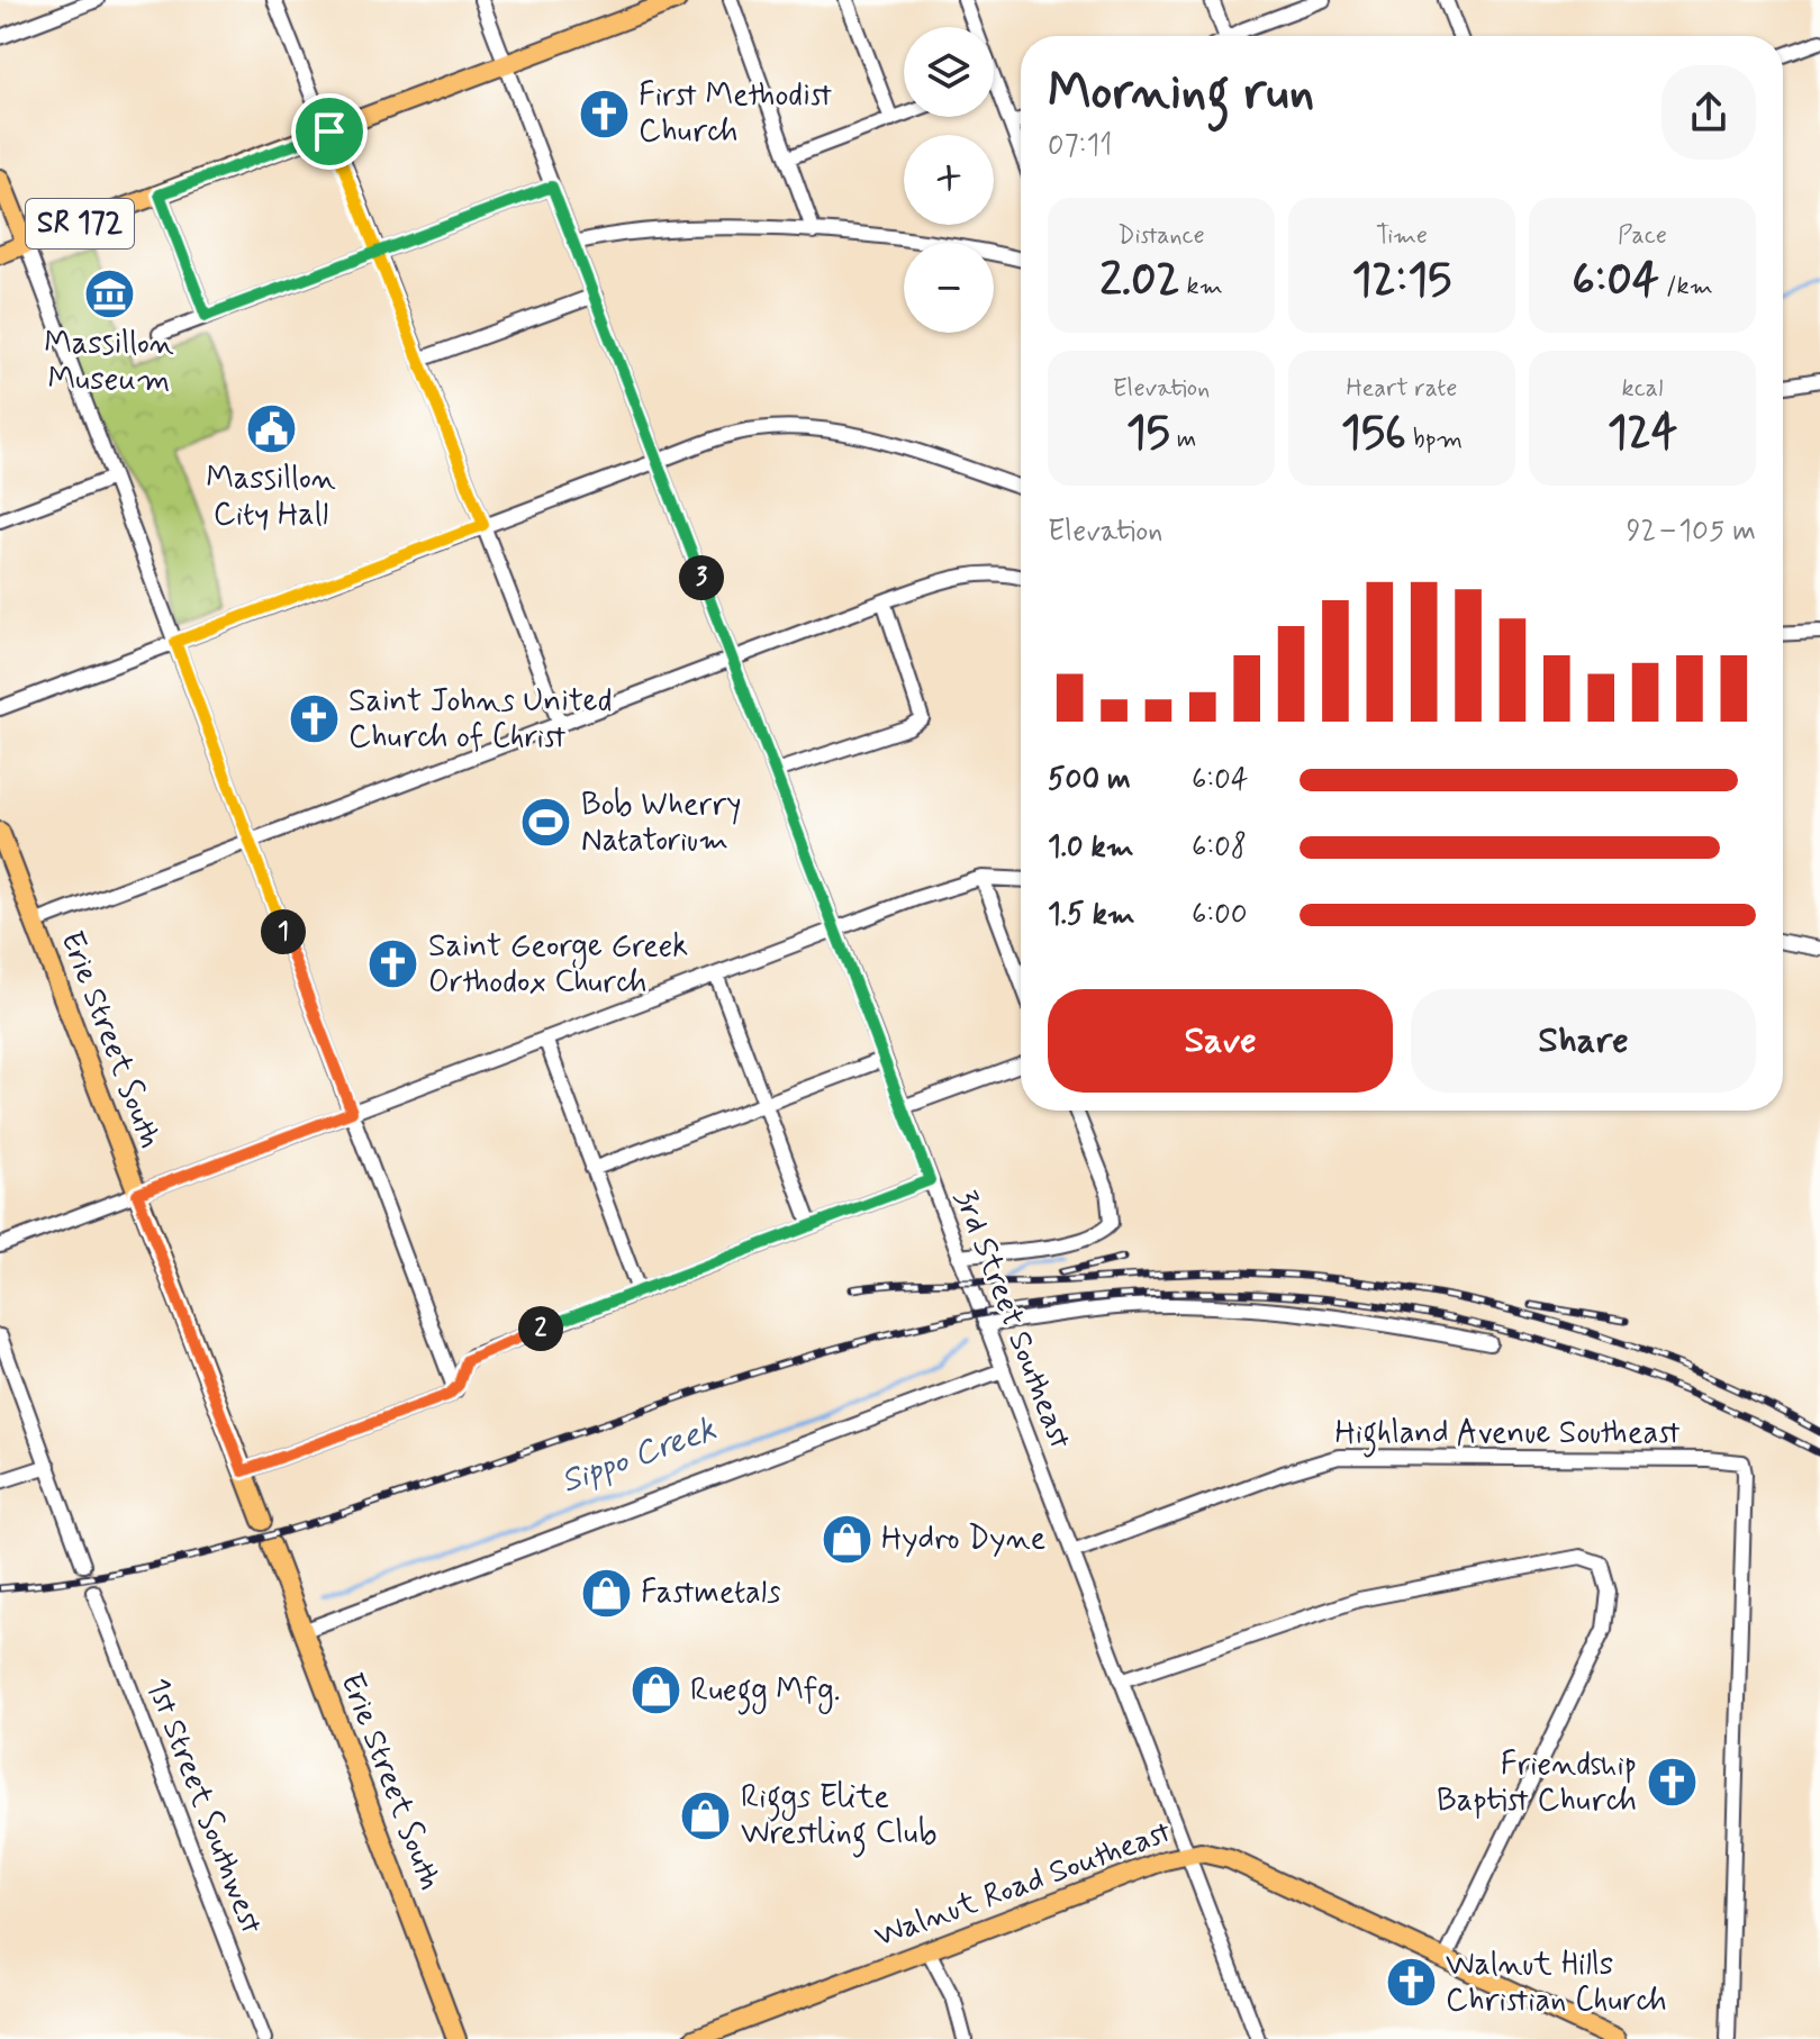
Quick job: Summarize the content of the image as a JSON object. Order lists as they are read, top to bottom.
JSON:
{
  "streets": {
    "main road": ["SR 172", "Erie Street South", "Walnut Road Southeast"],
    "street": ["3rd Street Southeast", "Highland Avenue Southeast", "1st Street Southwest"]
  },
  "crossings": [
    ["SR 172", "3rd Street Southeast"],
    ["3rd Street Southeast", "Highland Avenue Southeast"],
    ["3rd Street Southeast", "Walnut Road Southeast"]
  ],
  "water": ["Sippo Creek"],
  "places": {
    "church": [
      "First Methodist Church",
      "Saint Johns United Church of Christ",
      "Saint George Greek Orthodox Church",
      "Friendship Baptist Church",
      "Walnut Hills Christian Church"
    ],
    "museum": ["Massillon Museum"],
    "public building": ["Massillon City Hall"],
    "sports": ["Bob Wherry Natatorium"],
    "shop": [
      "Hydro Dyne",
      "Fastmetals",
      "Ruegg Mfg.",
      "Riggs Elite Wrestling Club"
    ]
  },
  "page": {
    "map_buttons": ["+", "−"],
    "heading": ["Morning run", "07:11"],
    "stats": [
      ["Distance", "2.02 km"],
      ["Time", "12:15"],
      ["Pace", "6:04 /km"],
      ["Elevation", "15 m"],
      ["Heart rate", "156 bpm"],
      ["kcal", "124"]
    ],
    "chart": ["Elevation", "92–105 m"],
    "pins": ["3", "1", "2"],
    "list": [
      {
        "name": "500 m",
        "note": "6:04"
      },
      {
        "name": "1.0 km",
        "note": "6:08"
      },
      {
        "name": "1.5 km",
        "note": "6:00"
      }
    ],
    "buttons": ["Save", "Share"]
  }
}
